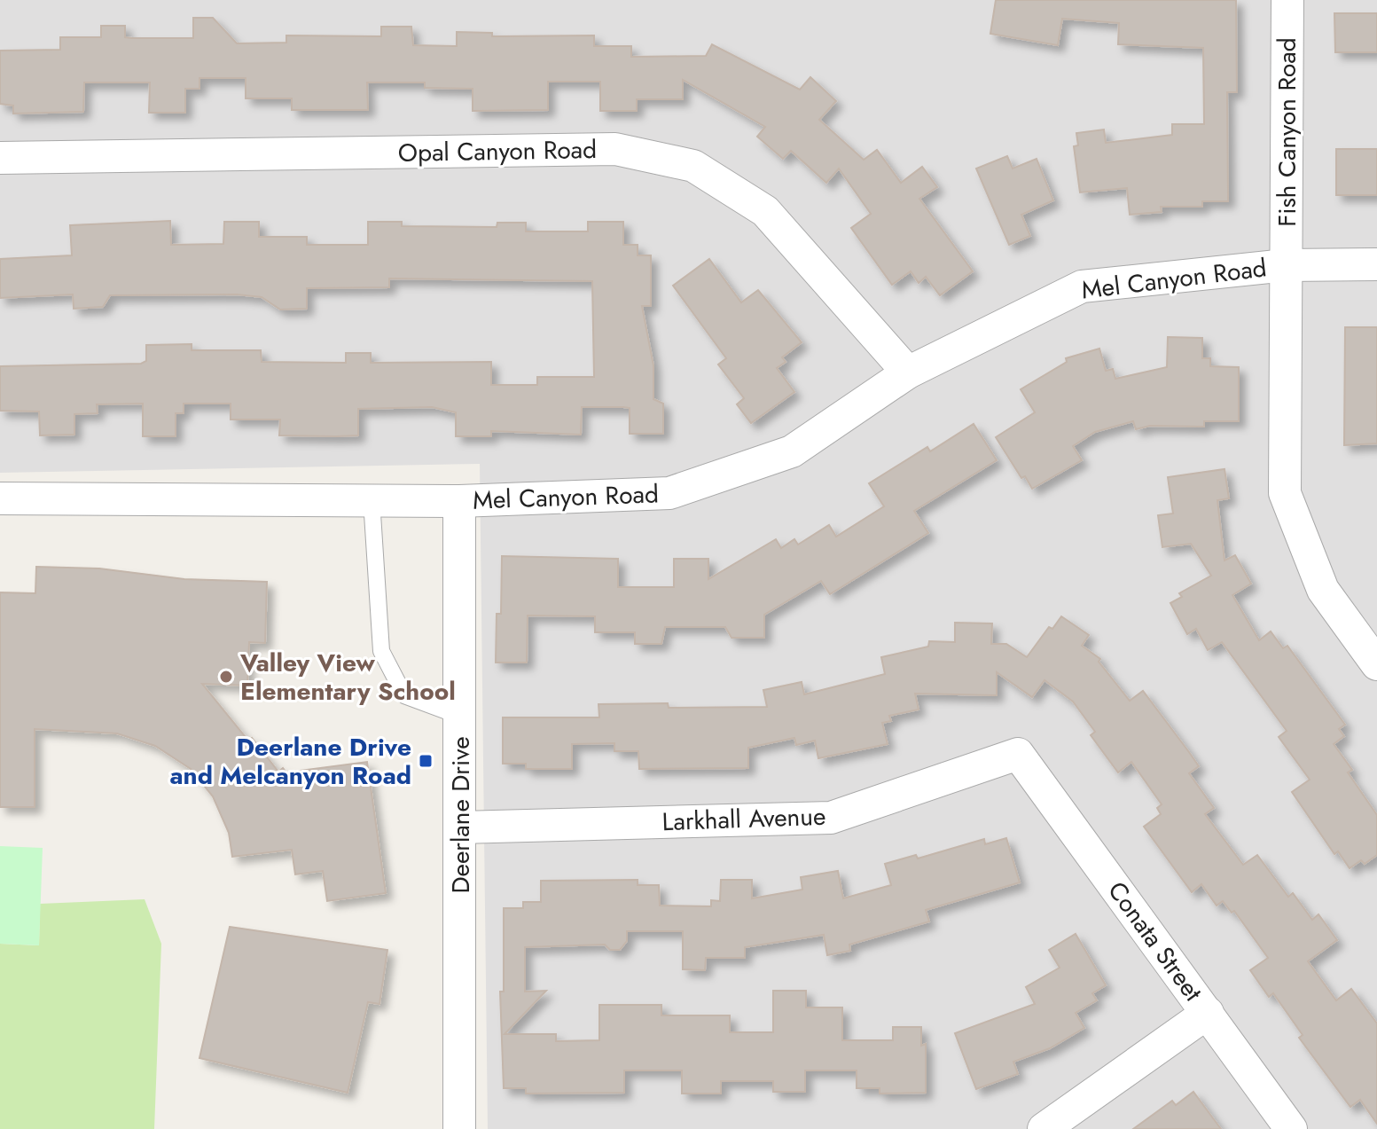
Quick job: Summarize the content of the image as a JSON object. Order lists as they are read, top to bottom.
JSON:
{
  "streets": {
    "street": [
      "Fish Canyon Road",
      "Opal Canyon Road",
      "Mel Canyon Road",
      "Deerlane Drive",
      "Larkhall Avenue",
      "Conata Street"
    ]
  },
  "crossings": [
    ["Fish Canyon Road", "Mel Canyon Road"],
    ["Opal Canyon Road", "Mel Canyon Road"],
    ["Mel Canyon Road", "Deerlane Drive"],
    ["Deerlane Drive", "Larkhall Avenue"],
    ["Larkhall Avenue", "Conata Street"]
  ],
  "places": {
    "other": ["Valley View Elementary School"],
    "transit": ["Deerlane Drive and Melcanyon Road"]
  }
}
